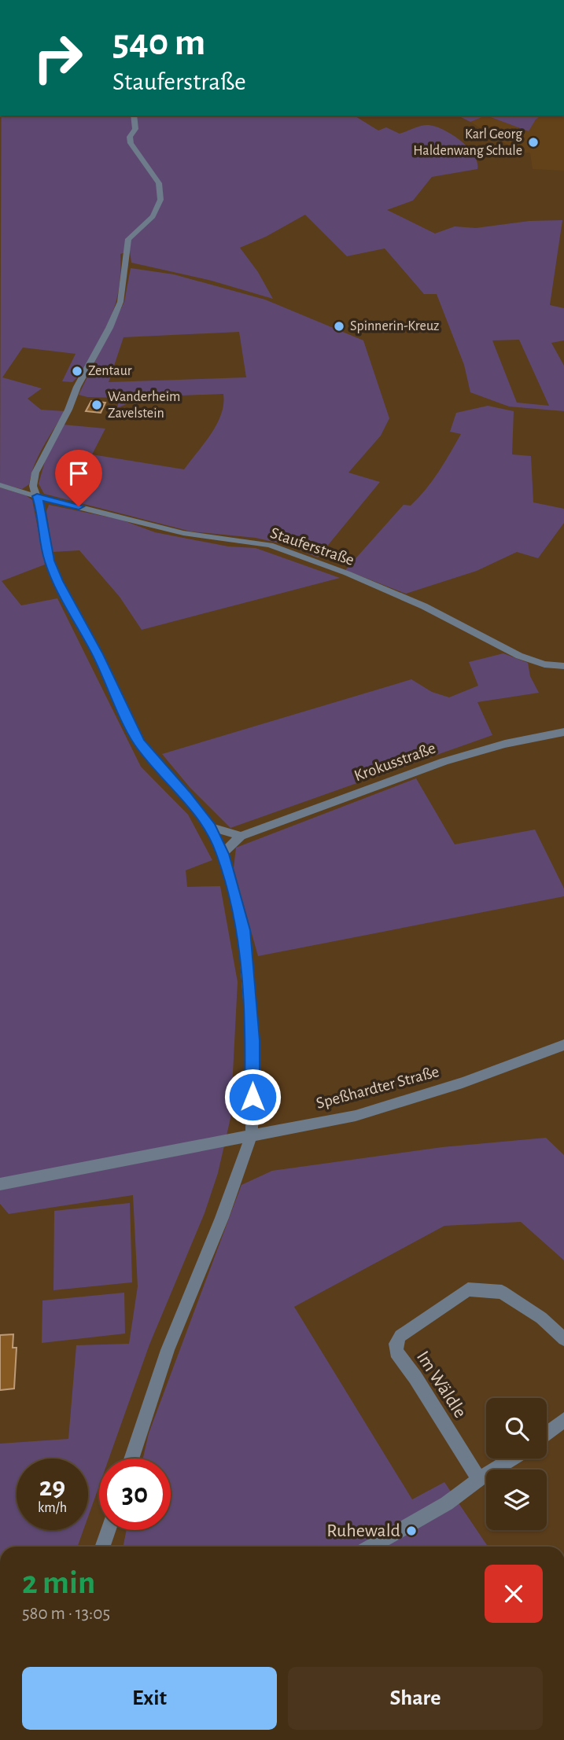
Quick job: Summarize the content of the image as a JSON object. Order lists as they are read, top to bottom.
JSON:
{
  "streets": {
    "street": [
      "Stauferstraße",
      "Krokusstraße",
      "Speßhardter Straße",
      "Im Wäldle"
    ]
  },
  "places": [
    "Karl Georg Haldenwang Schule",
    "Spinnerin-Kreuz",
    "Zentaur",
    "Wanderheim Zavelstein",
    "Ruhewald"
  ],
  "page": {
    "turn": ["540 m", "Stauferstraße"],
    "speed": "29 km/h",
    "limit": "30",
    "heading": ["2 min", "580 m · 13:05"],
    "buttons": ["Exit", "Share"]
  }
}
